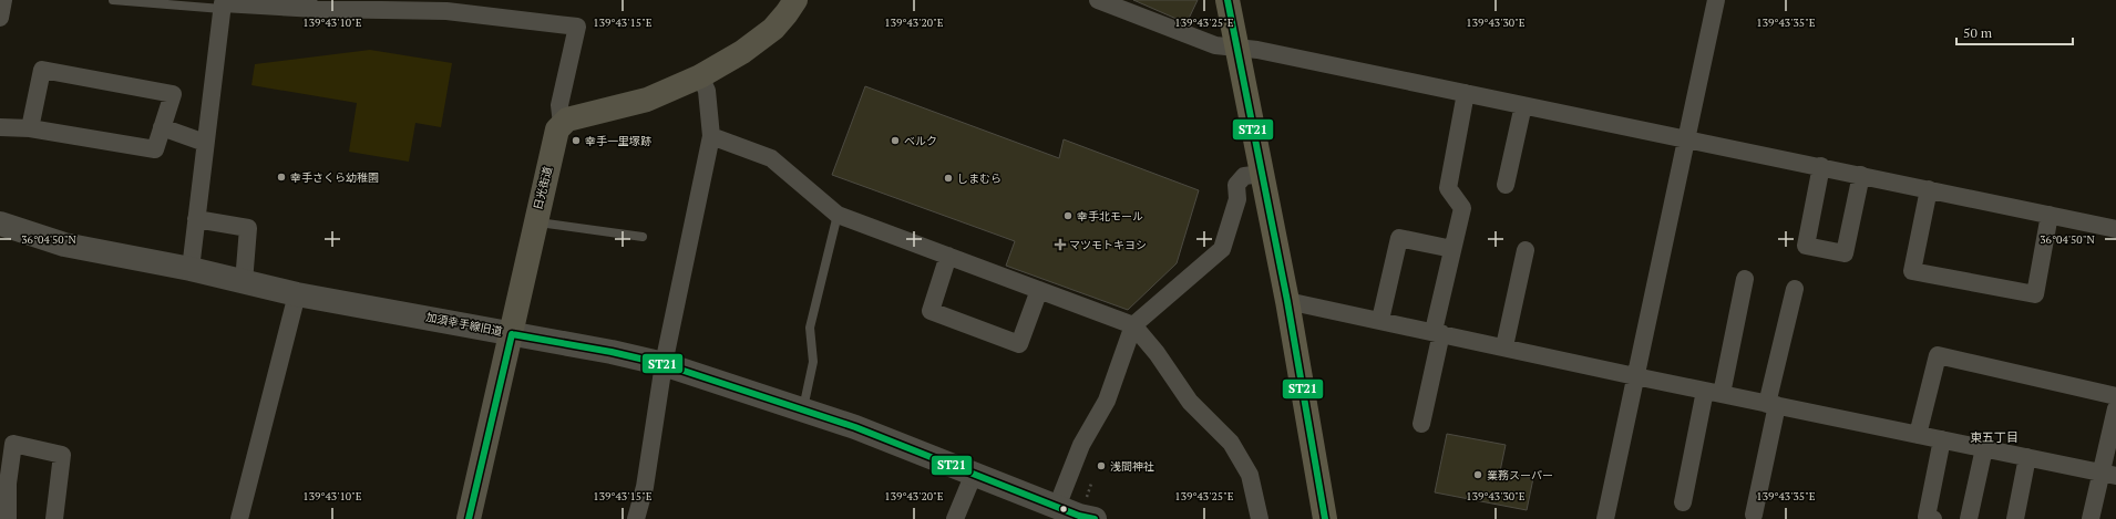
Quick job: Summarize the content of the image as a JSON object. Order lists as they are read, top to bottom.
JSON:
{
  "streets": {
    "main road": ["日光街道"],
    "street": ["加須幸手線旧道"]
  },
  "crossings": [
    ["日光街道", "加須幸手線旧道"]
  ],
  "districts": ["東五丁目"],
  "places": {
    "other": [
      "幸手一里塚跡",
      "ベルク",
      "幸手さくら幼稚園",
      "しまむら",
      "幸手北モール",
      "浅間神社",
      "業務スーパー"
    ],
    "health": ["マツモトキヨシ"]
  },
  "lines": ["transit line ST21"],
  "scale_bar": "50 m",
  "coordinates": [
    "139°43'10\"E",
    "139°43'15\"E",
    "139°43'20\"E",
    "139°43'25\"E",
    "139°43'30\"E",
    "139°43'35\"E",
    "36°04'50\"N"
  ]
}
